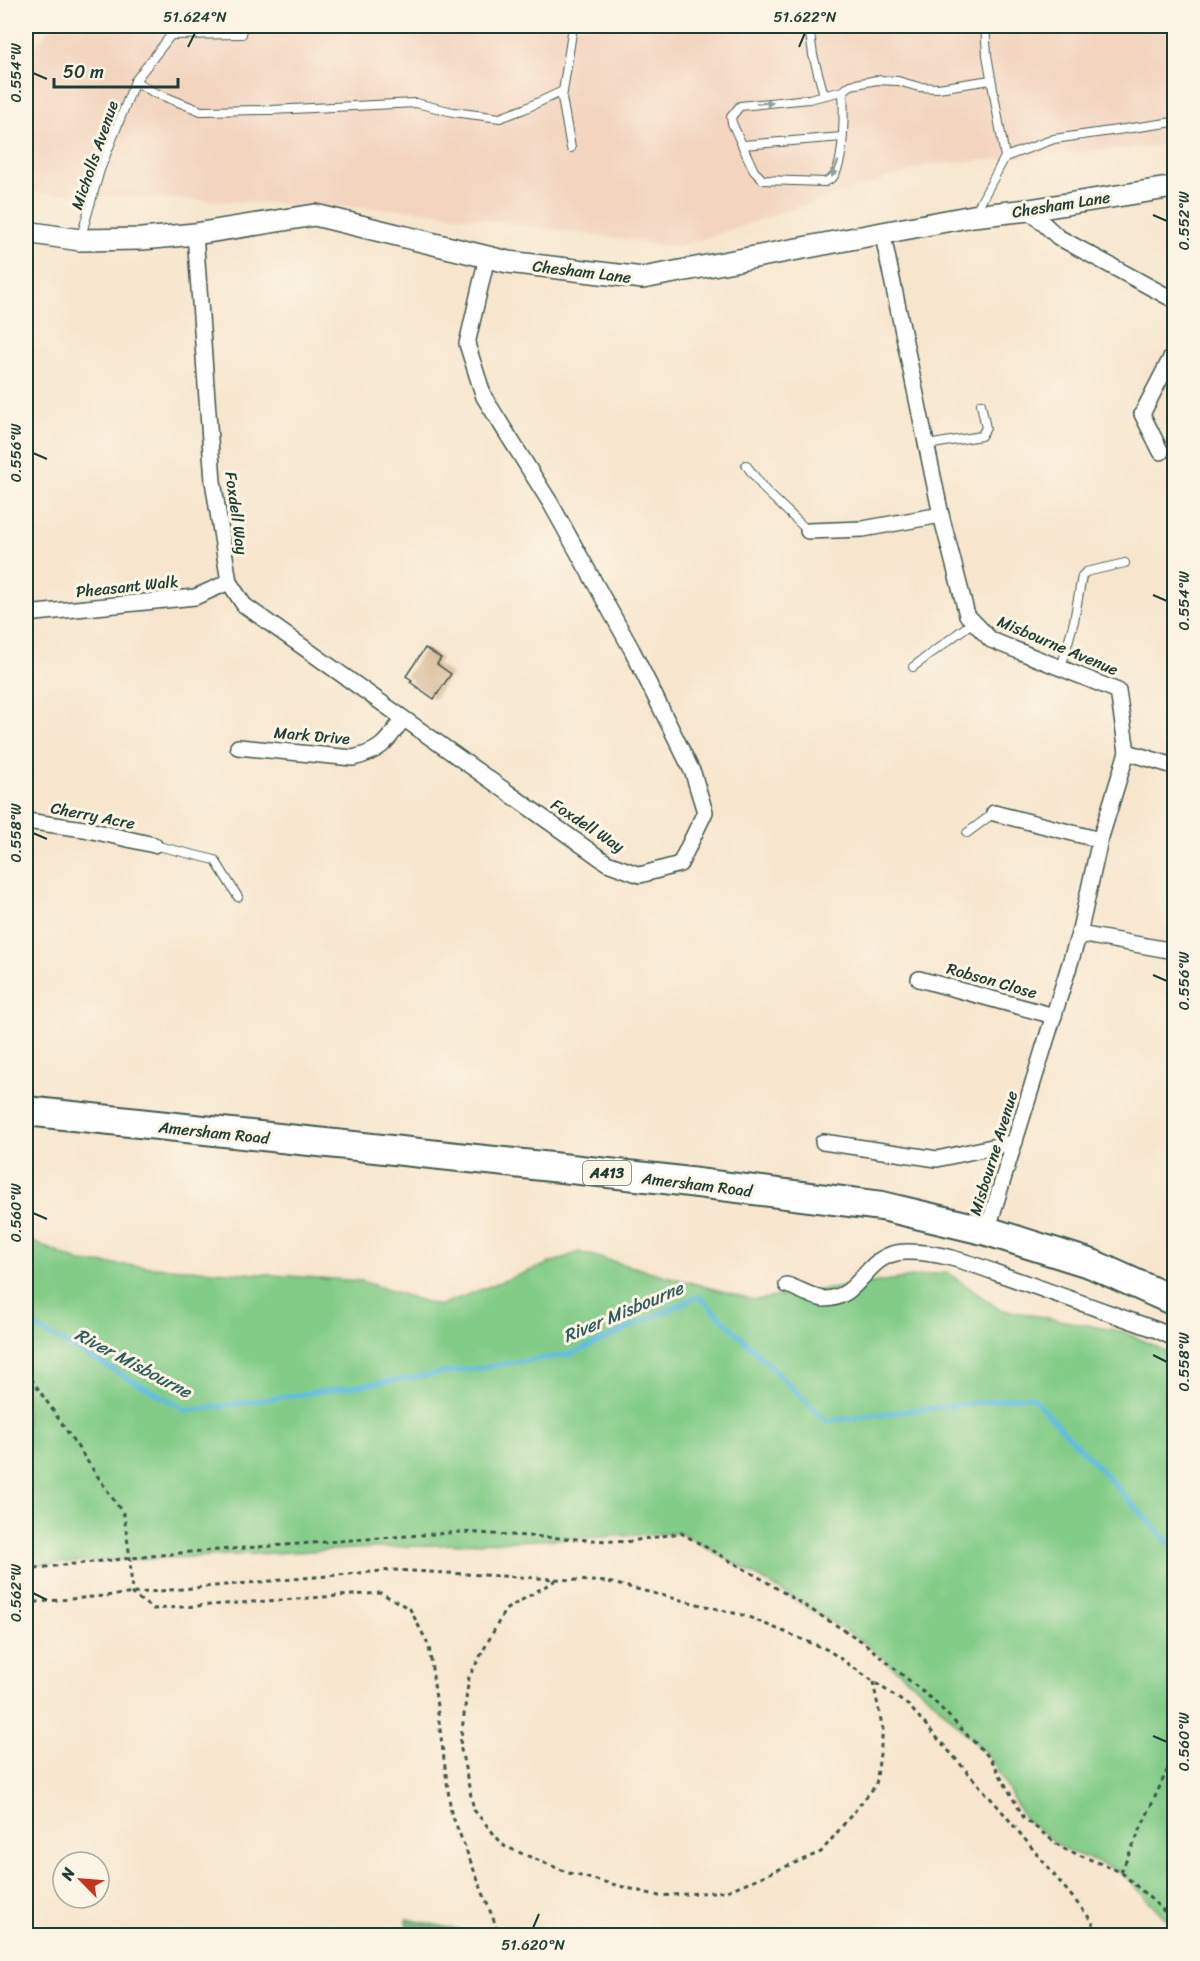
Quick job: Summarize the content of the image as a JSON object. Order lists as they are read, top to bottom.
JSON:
{
  "streets": {
    "highway": ["Amersham Road", "A413"],
    "street": [
      "Chesham Lane",
      "Foxdell Way",
      "Pheasant Walk",
      "Misbourne Avenue",
      "Mark Drive",
      "Cherry Acre",
      "Robson Close"
    ],
    "lane": ["Micholls Avenue"]
  },
  "crossings": [
    ["Micholls Avenue", "Chesham Lane"],
    ["Chesham Lane", "Foxdell Way"],
    ["Chesham Lane", "Misbourne Avenue"],
    ["Foxdell Way", "Pheasant Walk"],
    ["Foxdell Way", "Mark Drive"],
    ["Misbourne Avenue", "Robson Close"],
    ["Misbourne Avenue", "Amersham Road"]
  ],
  "water": ["River Misbourne"],
  "scale_bar": "50 m",
  "north": "top left",
  "coordinates": [
    "51.624°N",
    "51.622°N",
    "0.554°W",
    "0.552°W",
    "0.556°W",
    "0.558°W",
    "0.560°W",
    "0.562°W",
    "51.620°N"
  ]
}
